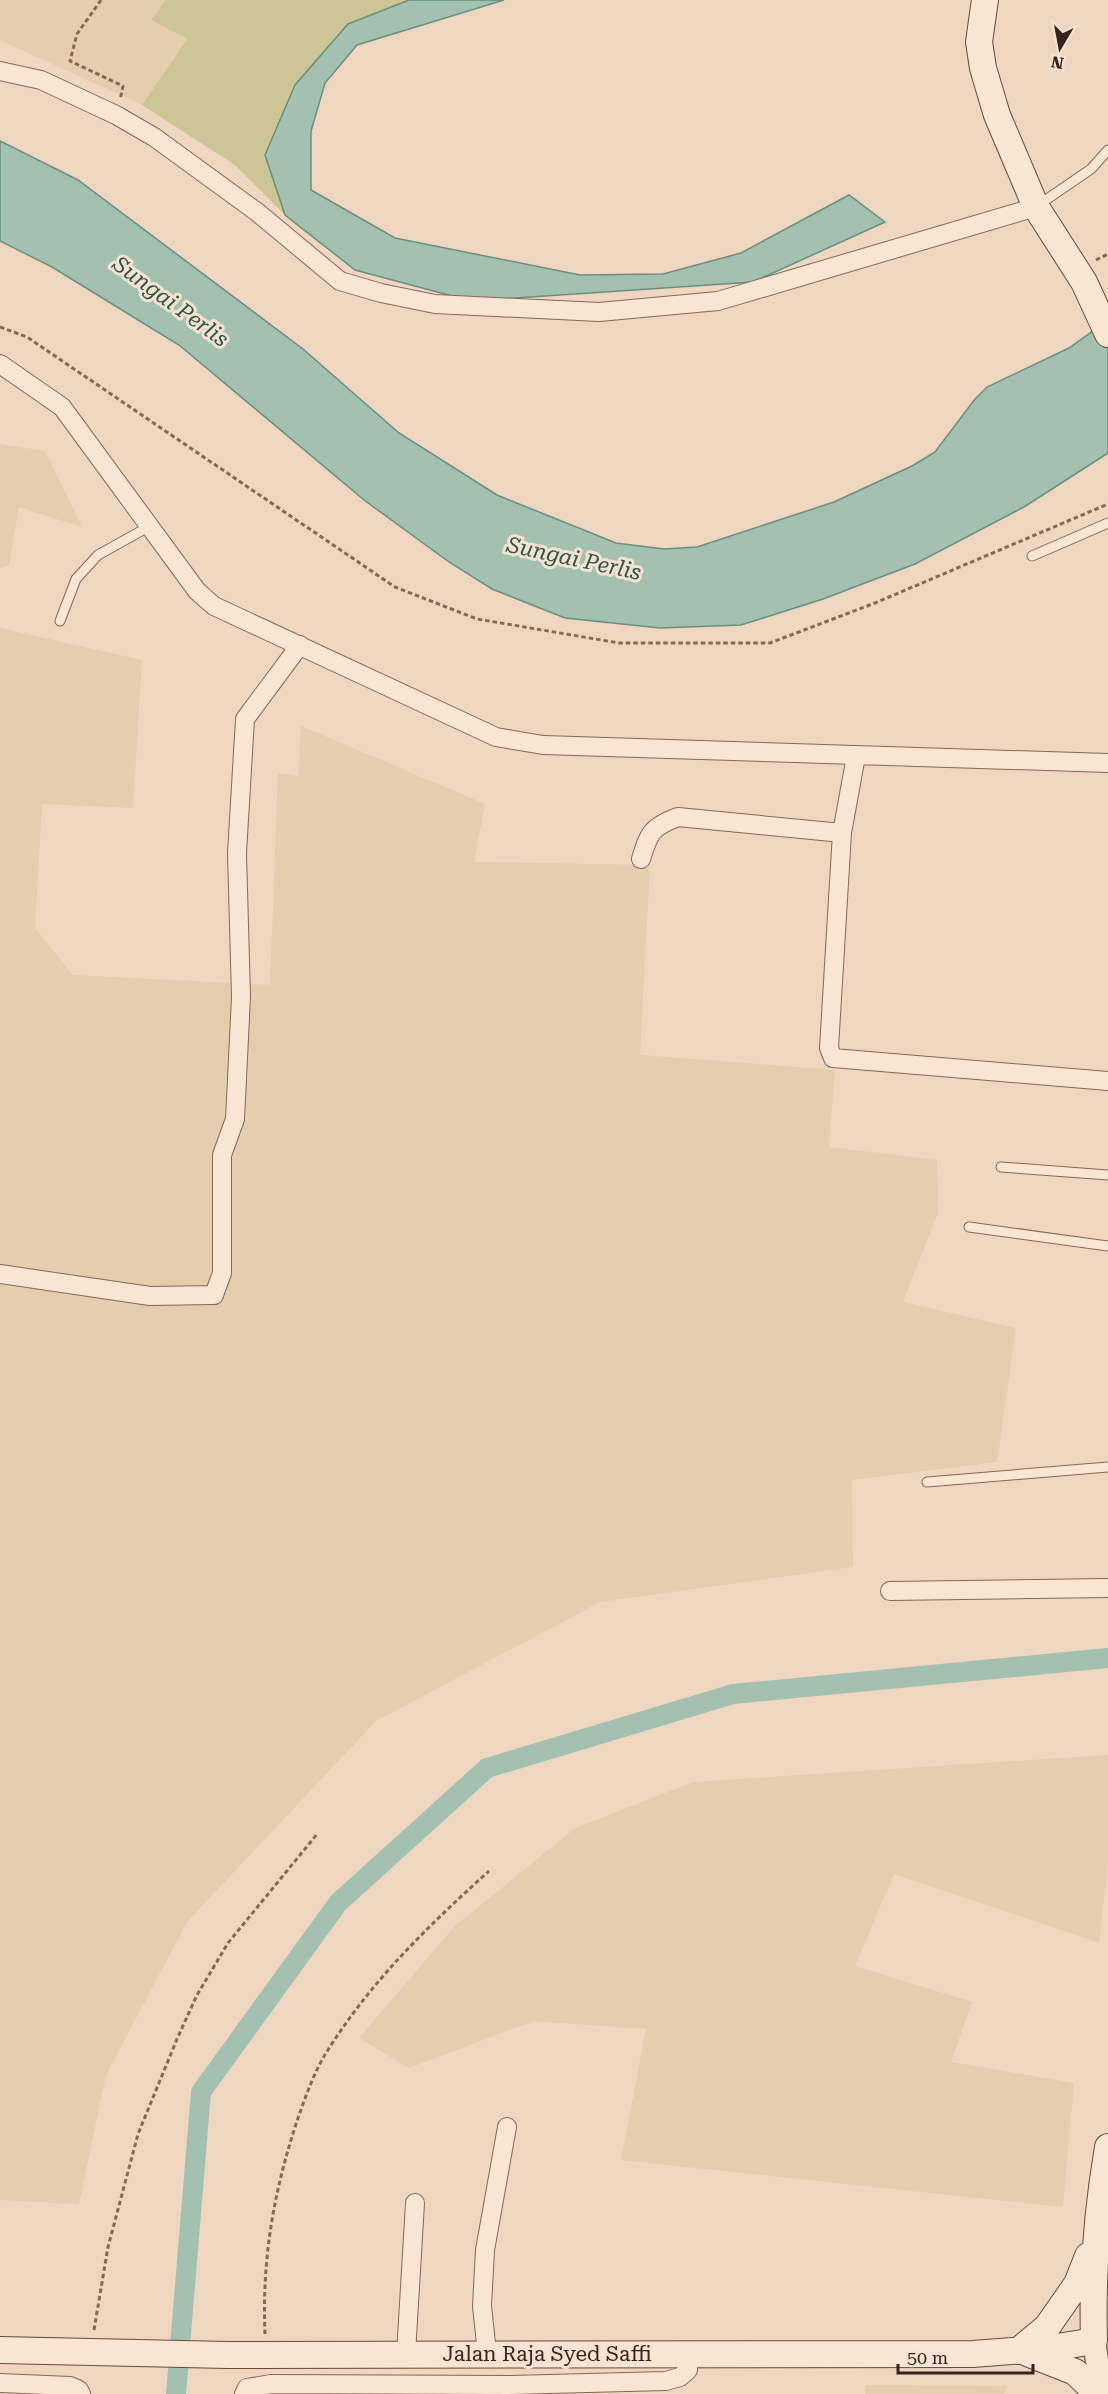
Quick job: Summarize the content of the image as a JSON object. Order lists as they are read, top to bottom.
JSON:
{
  "streets": {
    "main road": ["Jalan Raja Syed Saffi"]
  },
  "water": ["Sungai Perlis"],
  "scale_bar": "50 m",
  "north": "bottom"
}
